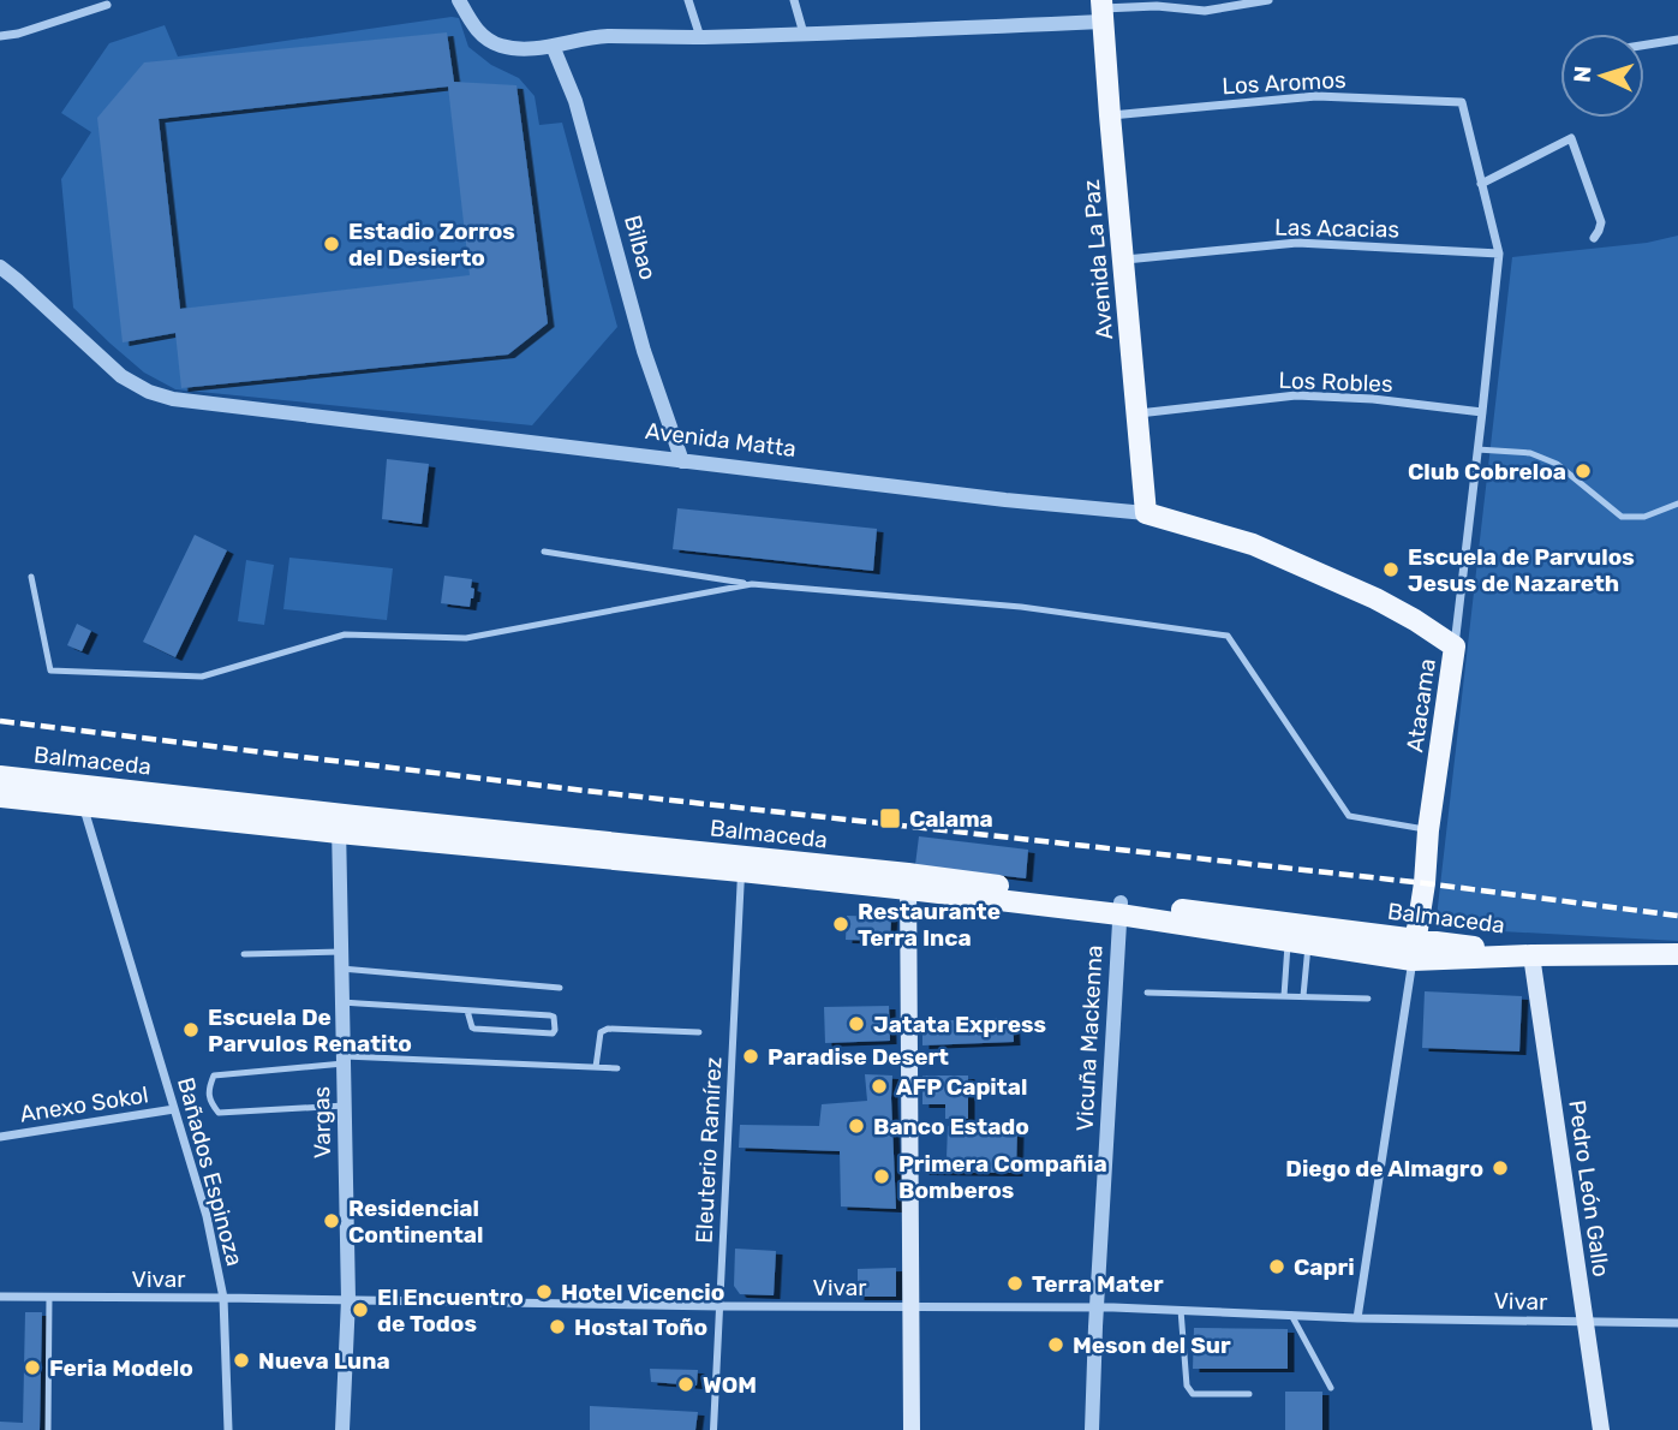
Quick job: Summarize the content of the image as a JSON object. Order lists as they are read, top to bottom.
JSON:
{
  "streets": {
    "main road": [
      "Avenida La Paz",
      "Avenida Matta",
      "Atacama",
      "Balmaceda",
      "Pedro León Gallo"
    ],
    "street": [
      "Los Aromos",
      "Las Acacias",
      "Bilbao",
      "Los Robles",
      "Vicuña Mackenna",
      "Anexo Sokol",
      "Vargas",
      "Eleuterio Ramírez",
      "Bañados Espinoza",
      "Vivar"
    ]
  },
  "crossings": [
    ["Los Aromos", "Avenida La Paz"],
    ["Los Aromos", "Atacama"],
    ["Las Acacias", "Avenida La Paz"],
    ["Las Acacias", "Atacama"],
    ["Bilbao", "Avenida Matta"],
    ["Avenida La Paz", "Los Robles"],
    ["Avenida La Paz", "Avenida Matta"],
    ["Los Robles", "Atacama"],
    ["Avenida Matta", "Atacama"],
    ["Atacama", "Balmaceda"],
    ["Atacama", "Vivar"],
    ["Balmaceda", "Vicuña Mackenna"],
    ["Balmaceda", "Vargas"],
    ["Balmaceda", "Eleuterio Ramírez"],
    ["Balmaceda", "Bañados Espinoza"],
    ["Balmaceda", "Pedro León Gallo"],
    ["Vicuña Mackenna", "Vivar"],
    ["Anexo Sokol", "Bañados Espinoza"],
    ["Vargas", "Vivar"],
    ["Eleuterio Ramírez", "Vivar"],
    ["Bañados Espinoza", "Vivar"],
    ["Pedro León Gallo", "Vivar"]
  ],
  "places": {
    "other": [
      "Estadio Zorros del Desierto",
      "Club Cobreloa",
      "Escuela de Parvulos Jesus de Nazareth",
      "Restaurante Terra Inca",
      "Jatata Express",
      "Escuela De Parvulos Renatito",
      "Paradise Desert",
      "AFP Capital",
      "Banco Estado",
      "Diego de Almagro",
      "Primera Compañia Bomberos",
      "Residencial Continental",
      "Capri",
      "Terra Mater",
      "Hotel Vicencio",
      "El Encuentro de Todos",
      "Hostal Toño",
      "Meson del Sur",
      "Nueva Luna",
      "Feria Modelo",
      "WOM"
    ],
    "transit": ["Calama"]
  },
  "north": "left"
}
